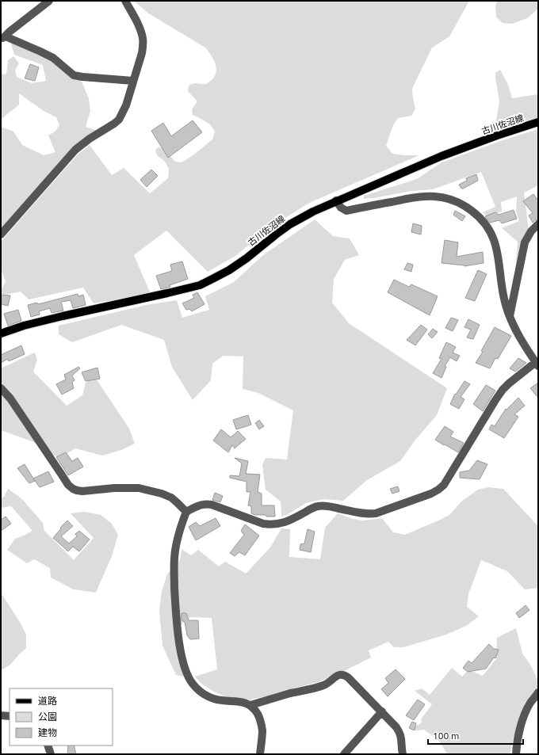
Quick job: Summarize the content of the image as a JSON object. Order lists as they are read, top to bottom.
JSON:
{
  "streets": {
    "main road": ["古川佐沼線"]
  },
  "legend": ["道路", "公園", "建物"],
  "scale_bar": "100 m"
}
